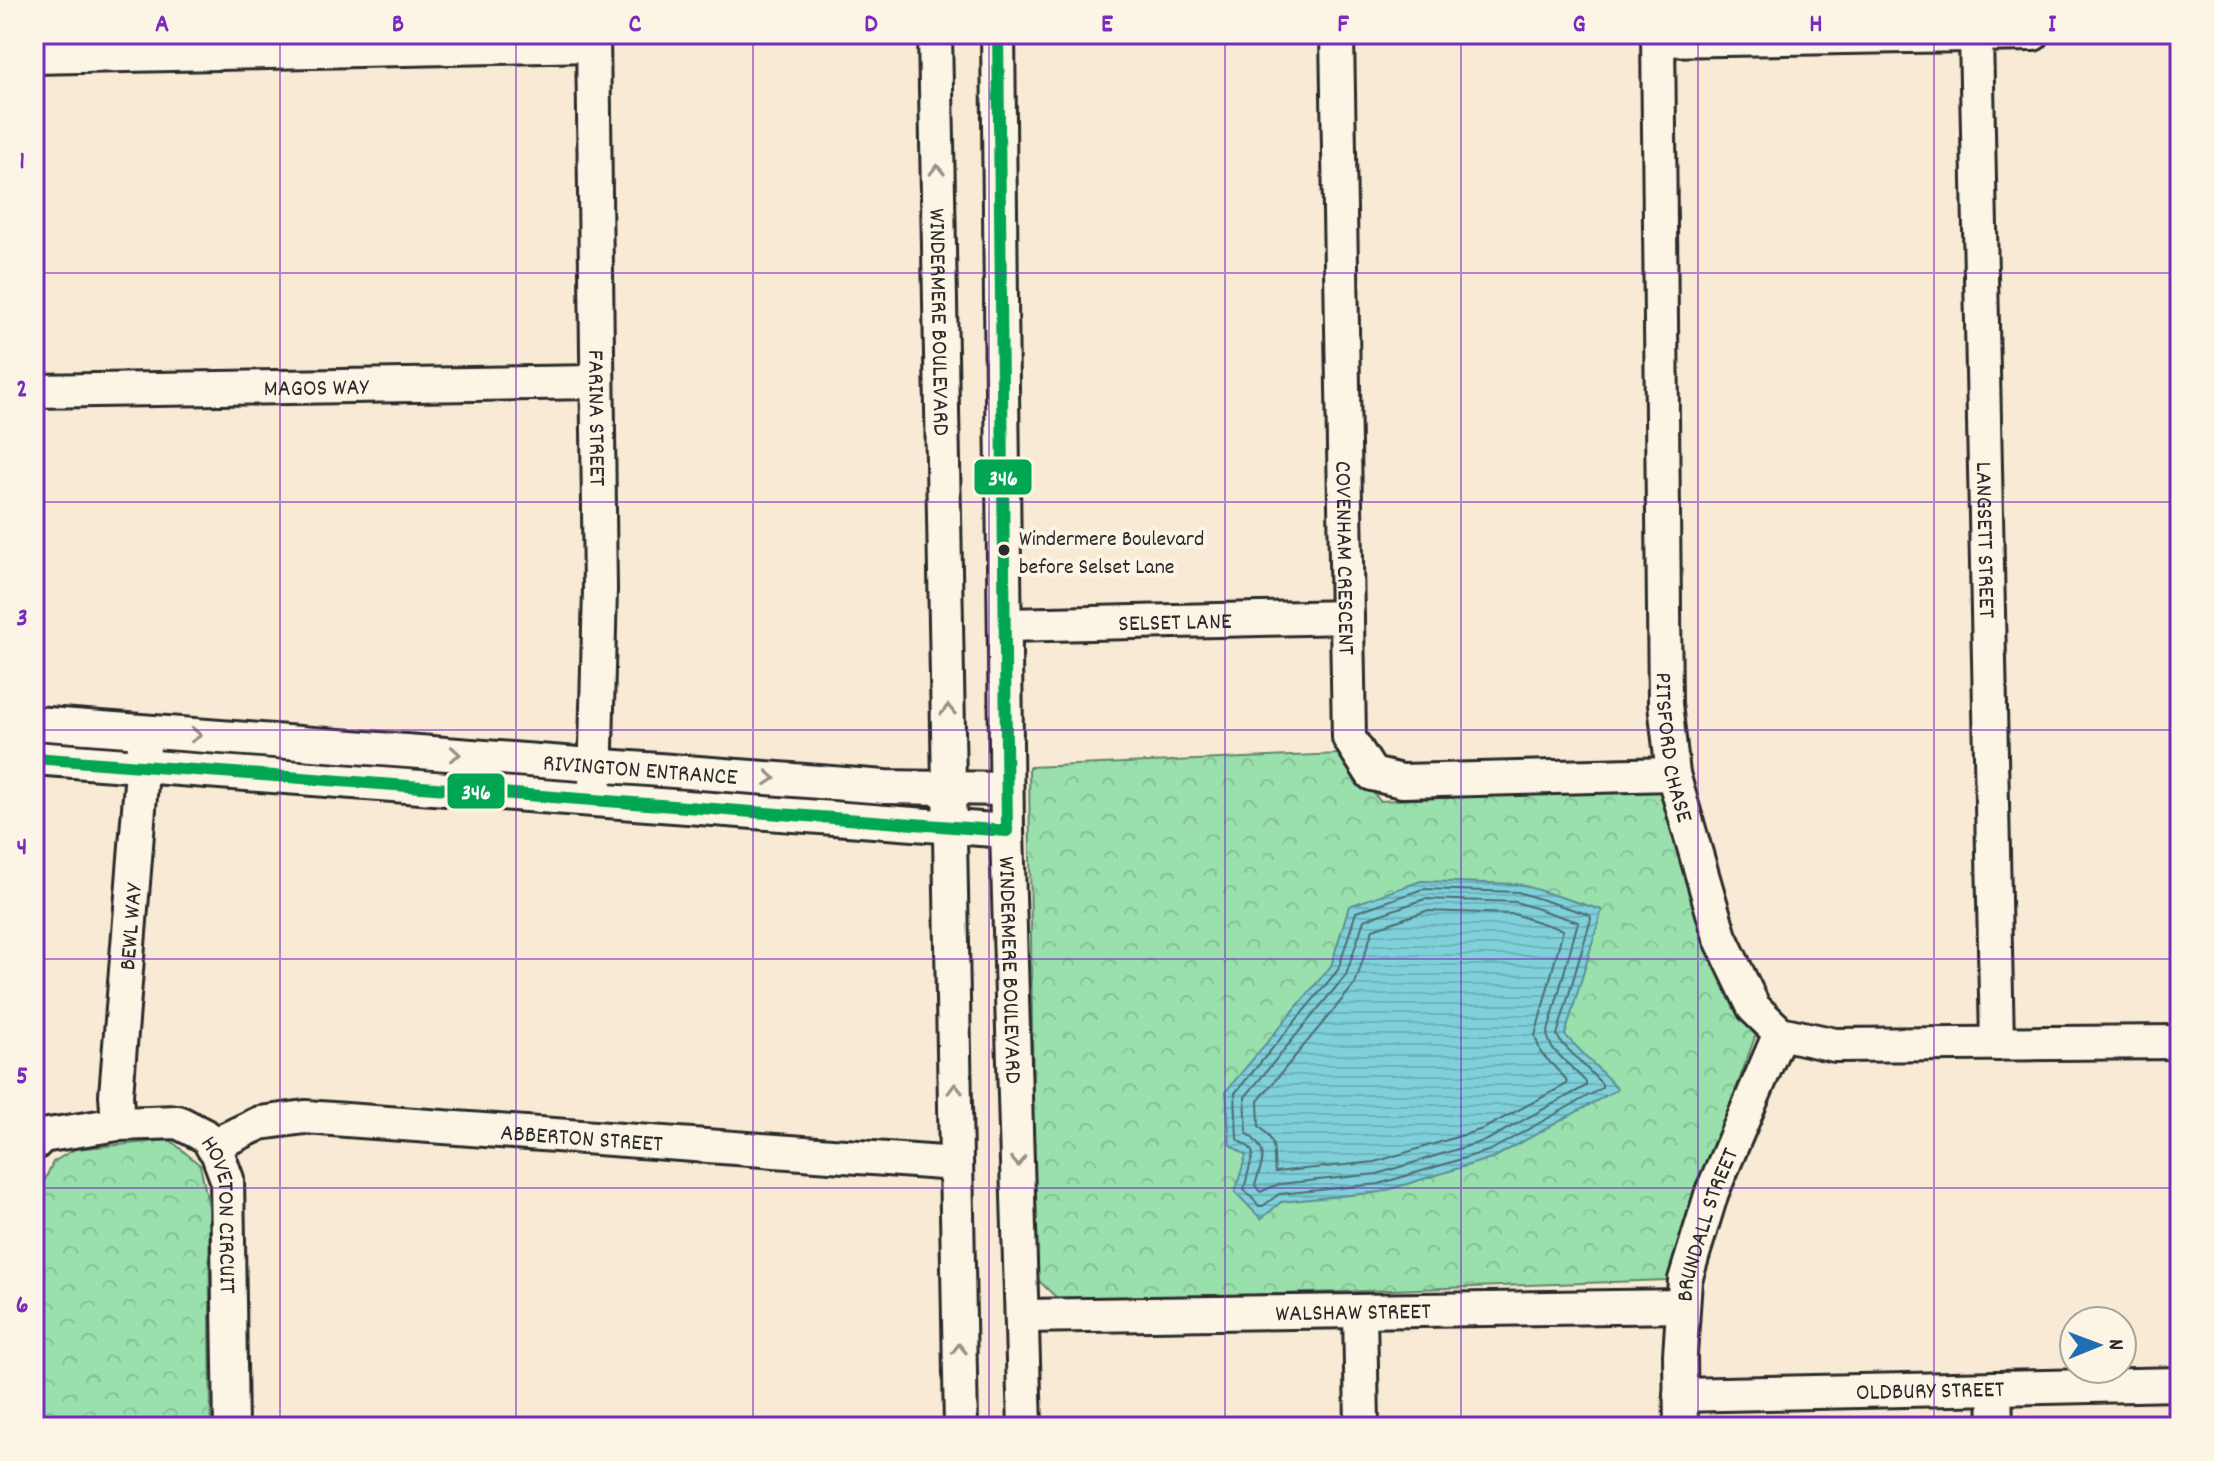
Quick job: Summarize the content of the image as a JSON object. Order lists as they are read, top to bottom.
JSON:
{
  "streets": {
    "street": [
      "WINDERMERE BOULEVARD",
      "MAGOS WAY",
      "FARINA STREET",
      "LANGSETT STREET",
      "COVENHAM CRESCENT",
      "SELSET LANE",
      "PITSFORD CHASE",
      "RIVINGTON ENTRANCE",
      "BEWL WAY",
      "ABBERTON STREET",
      "HOVETON CIRCUIT",
      "BRUNDALL STREET",
      "WALSHAW STREET",
      "OLDBURY STREET"
    ]
  },
  "crossings": [
    ["WINDERMERE BOULEVARD", "SELSET LANE"],
    ["WINDERMERE BOULEVARD", "RIVINGTON ENTRANCE"],
    ["WINDERMERE BOULEVARD", "ABBERTON STREET"],
    ["WINDERMERE BOULEVARD", "WALSHAW STREET"],
    ["MAGOS WAY", "FARINA STREET"],
    ["FARINA STREET", "RIVINGTON ENTRANCE"],
    ["COVENHAM CRESCENT", "SELSET LANE"],
    ["COVENHAM CRESCENT", "PITSFORD CHASE"],
    ["PITSFORD CHASE", "BRUNDALL STREET"],
    ["RIVINGTON ENTRANCE", "BEWL WAY"],
    ["BEWL WAY", "HOVETON CIRCUIT"],
    ["ABBERTON STREET", "HOVETON CIRCUIT"],
    ["BRUNDALL STREET", "WALSHAW STREET"],
    ["BRUNDALL STREET", "OLDBURY STREET"]
  ],
  "places": ["Windermere Boulevard before Selset Lane"],
  "lines": ["transit line 346"],
  "north": "right",
  "grid": {
    "columns": [
      "A",
      "B",
      "C",
      "D",
      "E",
      "F",
      "G",
      "H",
      "I"
    ],
    "rows": [
      "1",
      "2",
      "3",
      "4",
      "5",
      "6"
    ]
  }
}
